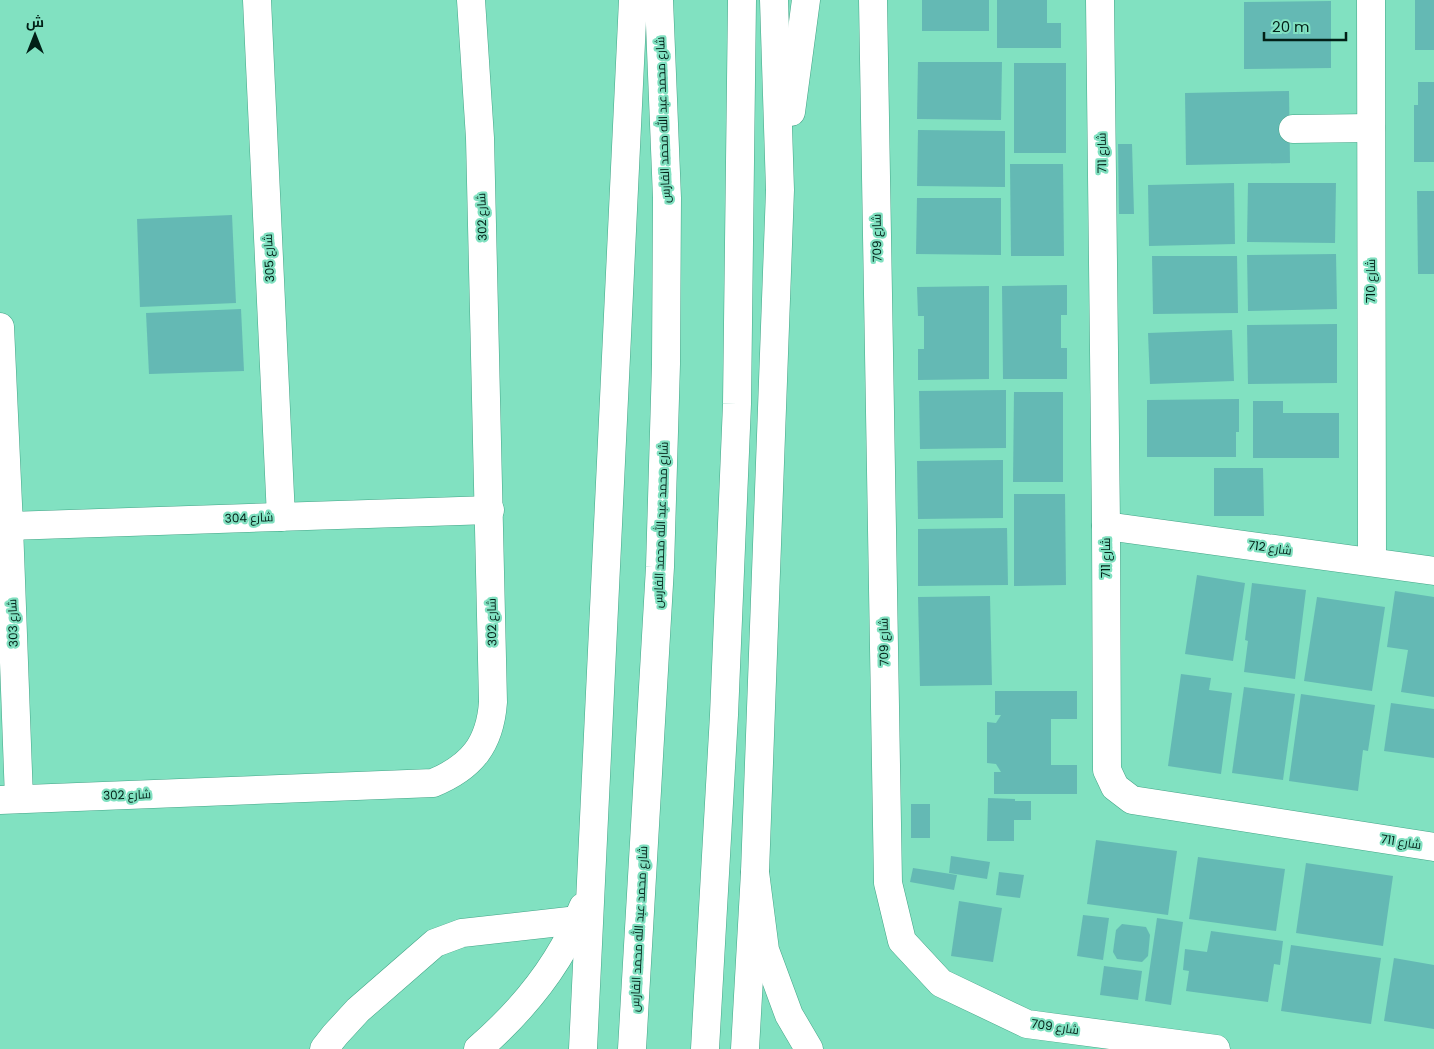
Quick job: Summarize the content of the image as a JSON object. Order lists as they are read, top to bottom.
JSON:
{
  "streets": {
    "street": [
      "شارع محمد عبد الله محمد الفارس",
      "شارع 711",
      "شارع 302",
      "شارع 709",
      "شارع 305",
      "شارع 710",
      "شارع 304",
      "شارع 712",
      "شارع 303"
    ]
  },
  "crossings": [
    ["شارع 711", "شارع 712"],
    ["شارع 302", "شارع 304"],
    ["شارع 302", "شارع 303"],
    ["شارع 305", "شارع 304"],
    ["شارع 710", "شارع 712"],
    ["شارع 304", "شارع 303"]
  ],
  "scale_bar": "20 m",
  "north": "top"
}
